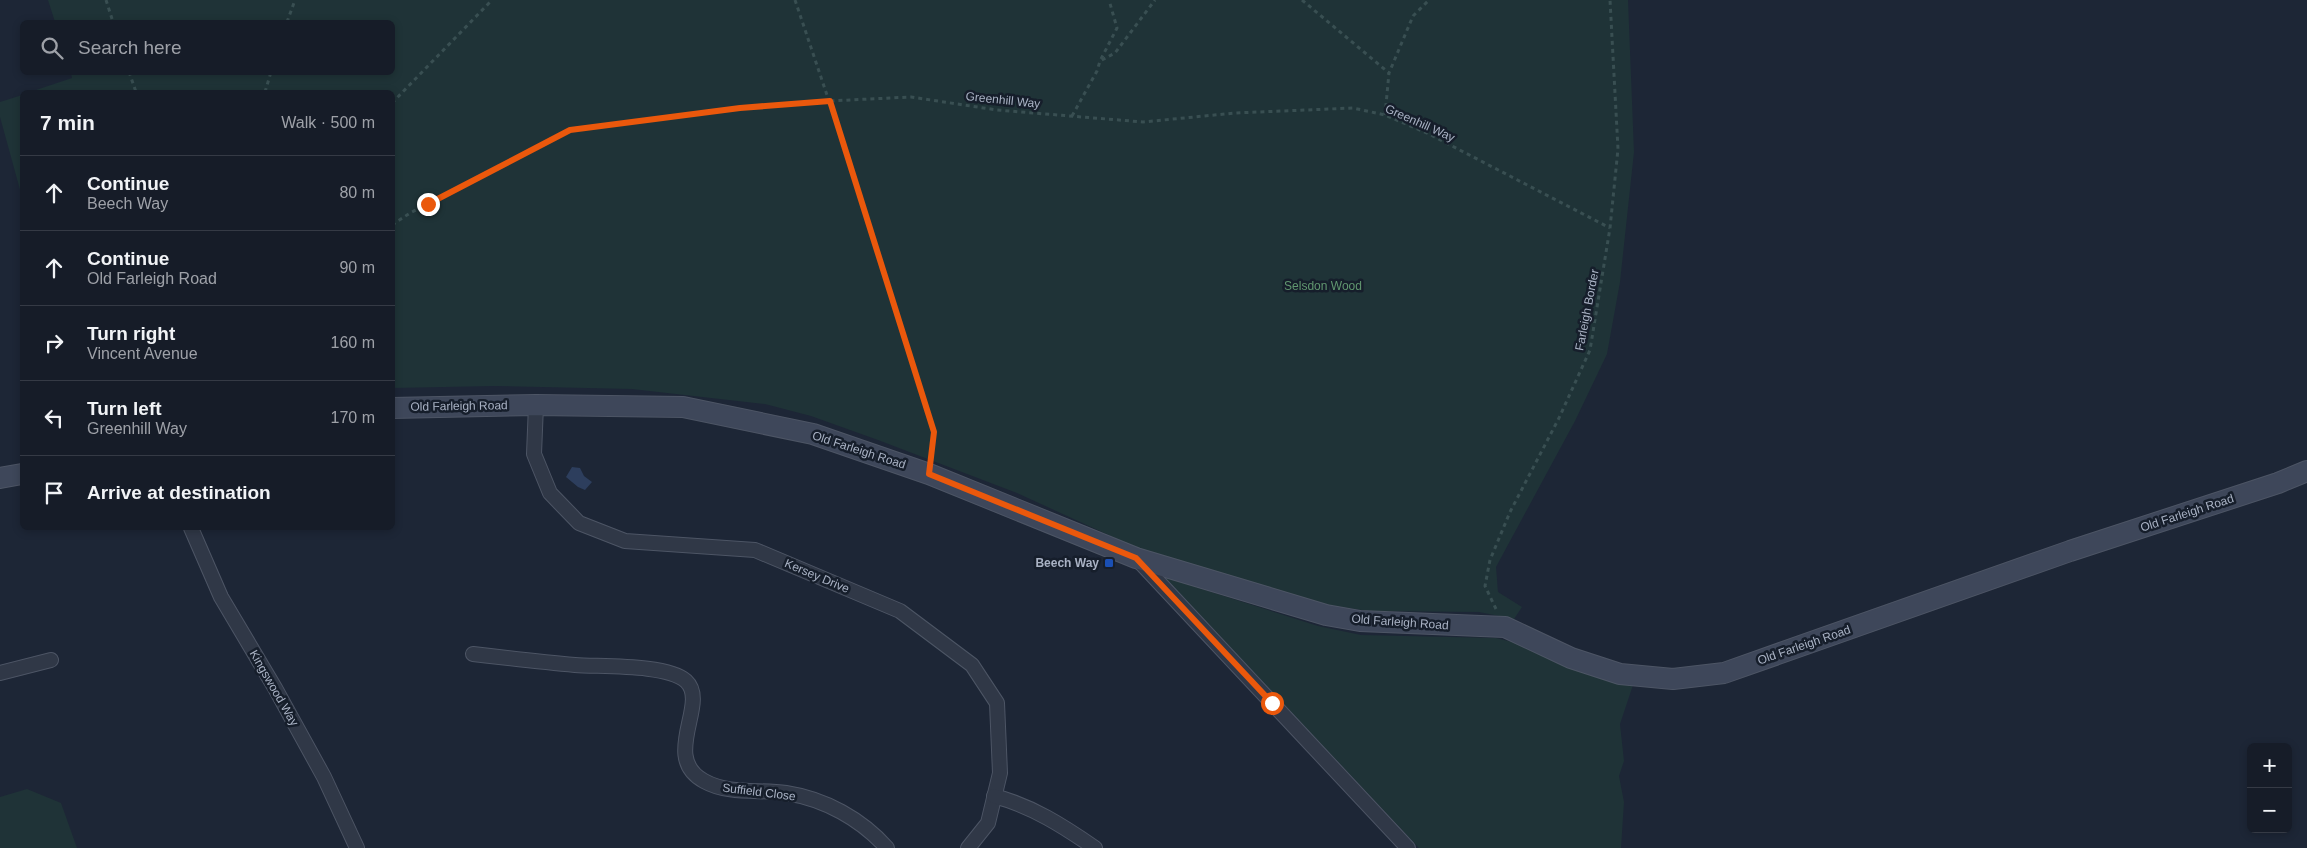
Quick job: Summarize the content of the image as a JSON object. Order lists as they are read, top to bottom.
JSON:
{
  "streets": {
    "street": [
      "Old Farleigh Road",
      "Kersey Drive",
      "Kingswood Way",
      "Suffield Close"
    ],
    "path": ["Greenhill Way", "Farleigh Border"]
  },
  "crossings": [
    ["Greenhill Way", "Farleigh Border"],
    ["Farleigh Border", "Old Farleigh Road"],
    ["Old Farleigh Road", "Kersey Drive"]
  ],
  "parks": ["Selsdon Wood"],
  "places": {
    "transit": ["Beech Way"]
  },
  "page": {
    "search": "Search here",
    "heading": ["7 min", "Walk · 500 m"],
    "list": [
      ["Continue", "Beech Way", "80 m"],
      ["Continue", "Old Farleigh Road", "90 m"],
      ["Turn right", "Vincent Avenue", "160 m"],
      ["Turn left", "Greenhill Way", "170 m"],
      "Arrive at destination"
    ],
    "map_buttons": ["+", "−"]
  }
}
